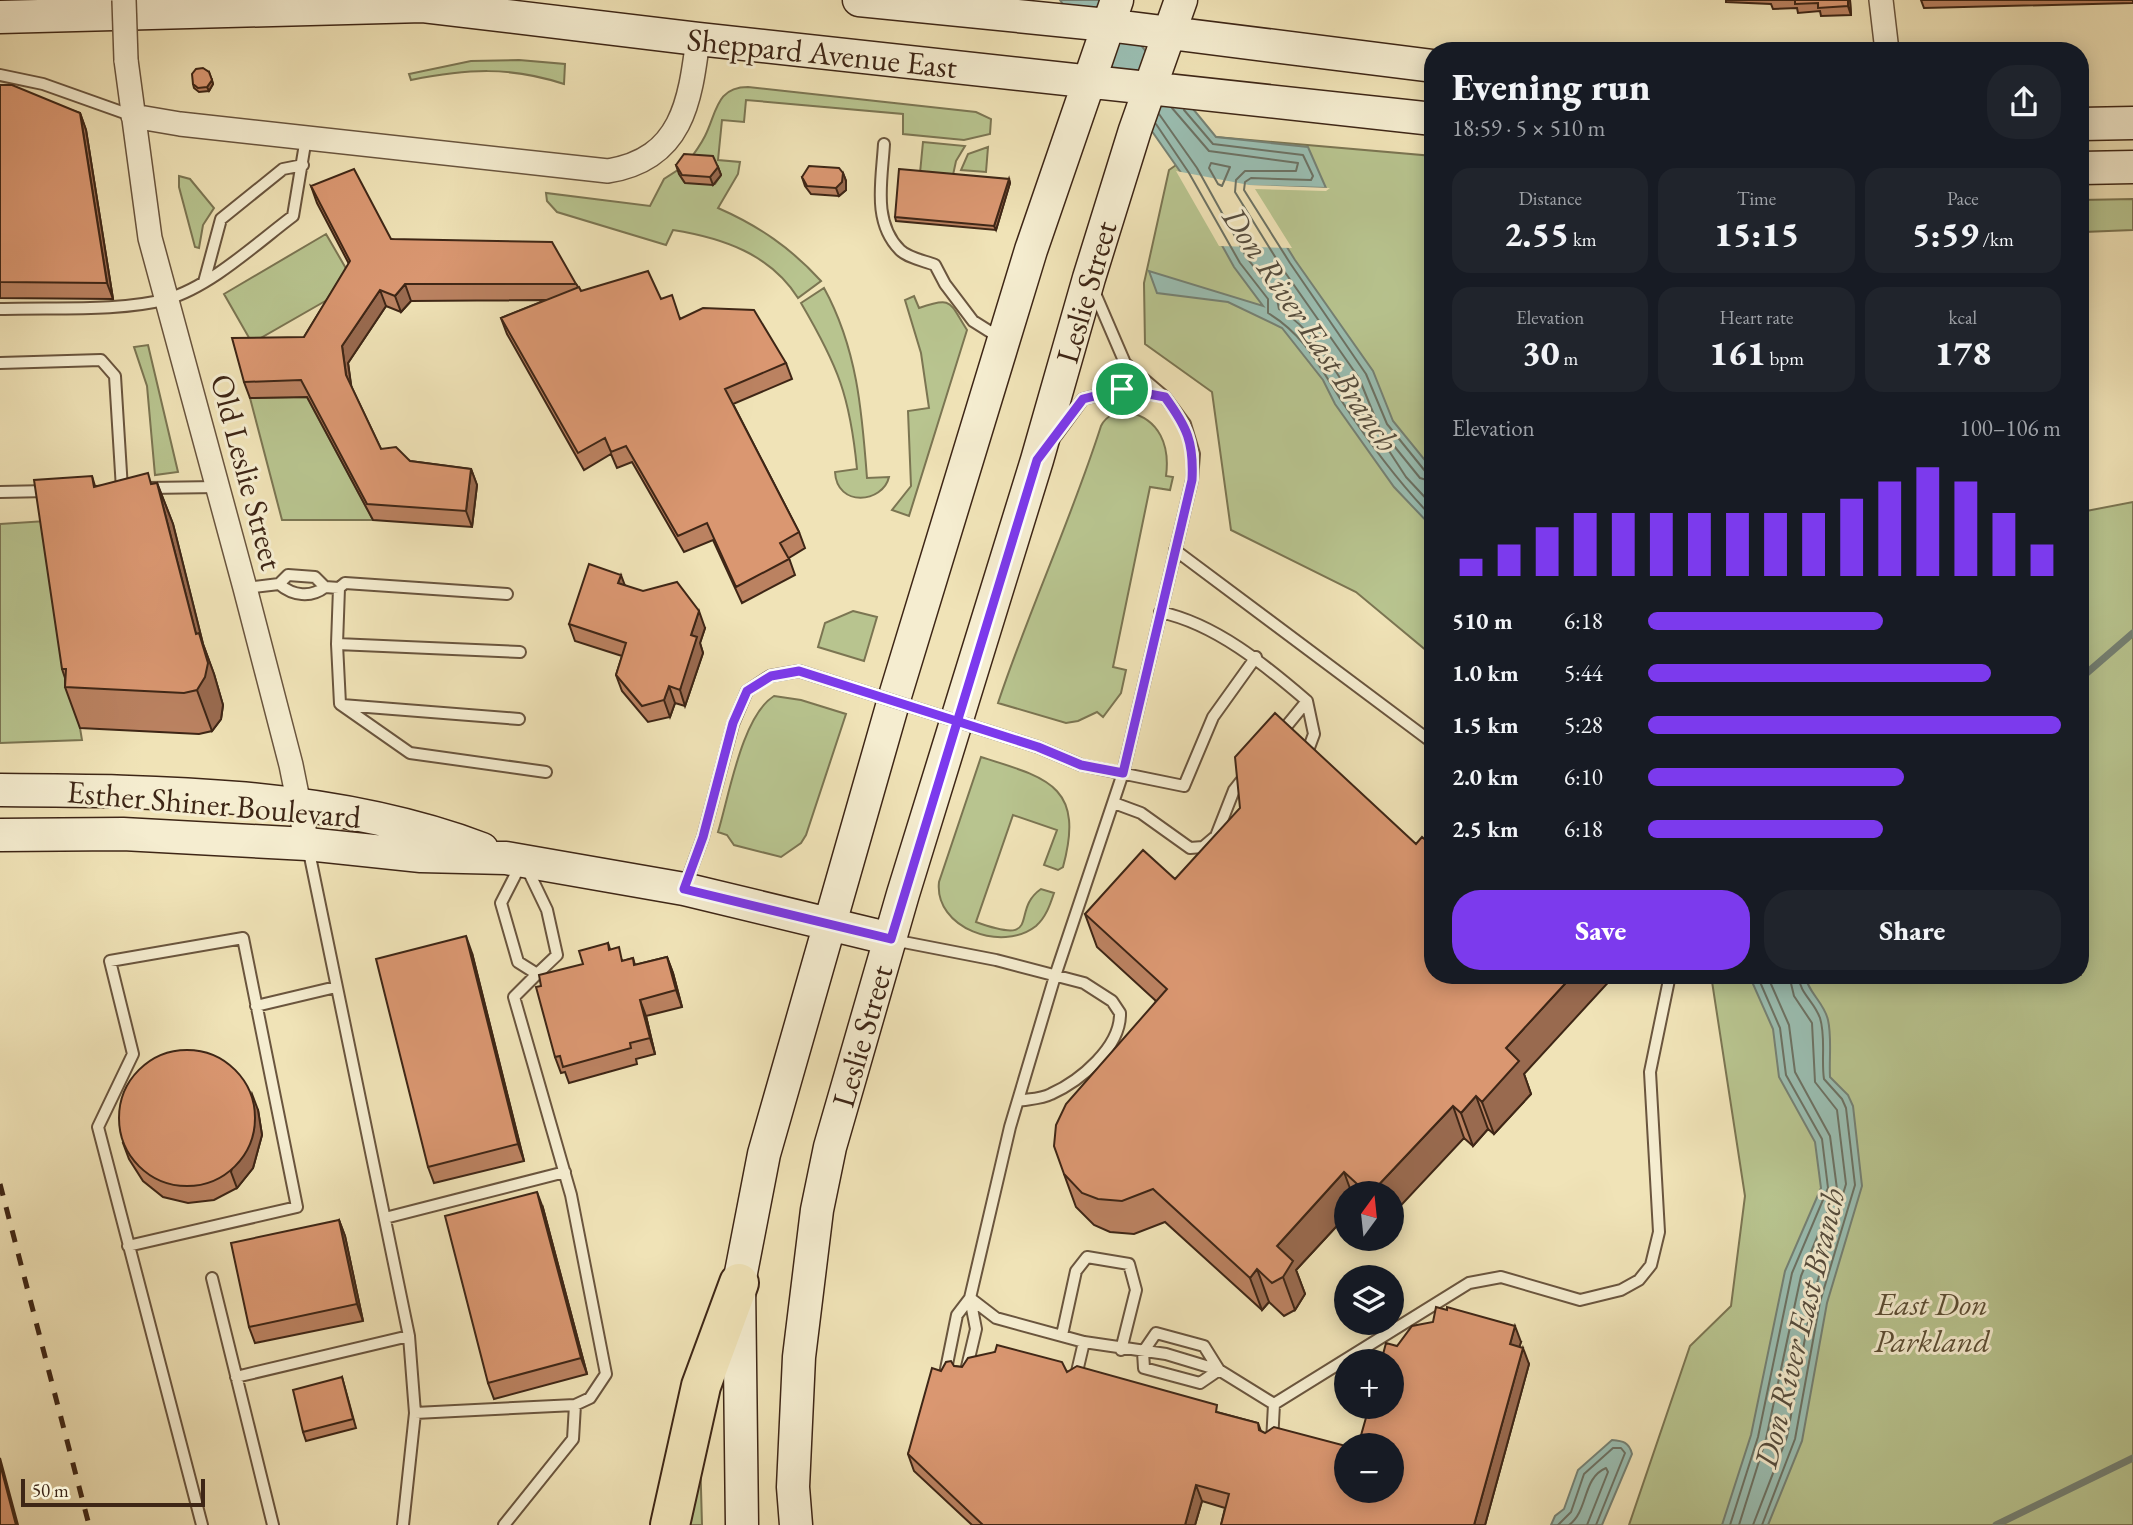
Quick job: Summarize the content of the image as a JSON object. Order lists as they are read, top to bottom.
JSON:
{
  "streets": {
    "main road": ["Sheppard Avenue East", "Leslie Street", "Esther Shiner Boulevard"],
    "street": ["Old Leslie Street"]
  },
  "crossings": [
    ["Sheppard Avenue East", "Leslie Street"],
    ["Leslie Street", "Esther Shiner Boulevard"],
    ["Old Leslie Street", "Esther Shiner Boulevard"]
  ],
  "water": ["Don River East Branch"],
  "parks": ["East Don Parkland"],
  "scale_bar": "50 m",
  "north": "top",
  "page": {
    "heading": ["Evening run", "18:59 · 5 × 510 m"],
    "stats": [
      ["Distance", "2.55 km"],
      ["Time", "15:15"],
      ["Pace", "5:59 /km"],
      ["Elevation", "30 m"],
      ["Heart rate", "161 bpm"],
      ["kcal", "178"]
    ],
    "chart": ["Elevation", "100–106 m"],
    "list": [
      {
        "name": "510 m",
        "note": "6:18"
      },
      {
        "name": "1.0 km",
        "note": "5:44"
      },
      {
        "name": "1.5 km",
        "note": "5:28"
      },
      {
        "name": "2.0 km",
        "note": "6:10"
      },
      {
        "name": "2.5 km",
        "note": "6:18"
      }
    ],
    "buttons": ["Save", "Share"],
    "map_buttons": ["+", "−"],
    "scale": "50 m"
  }
}
